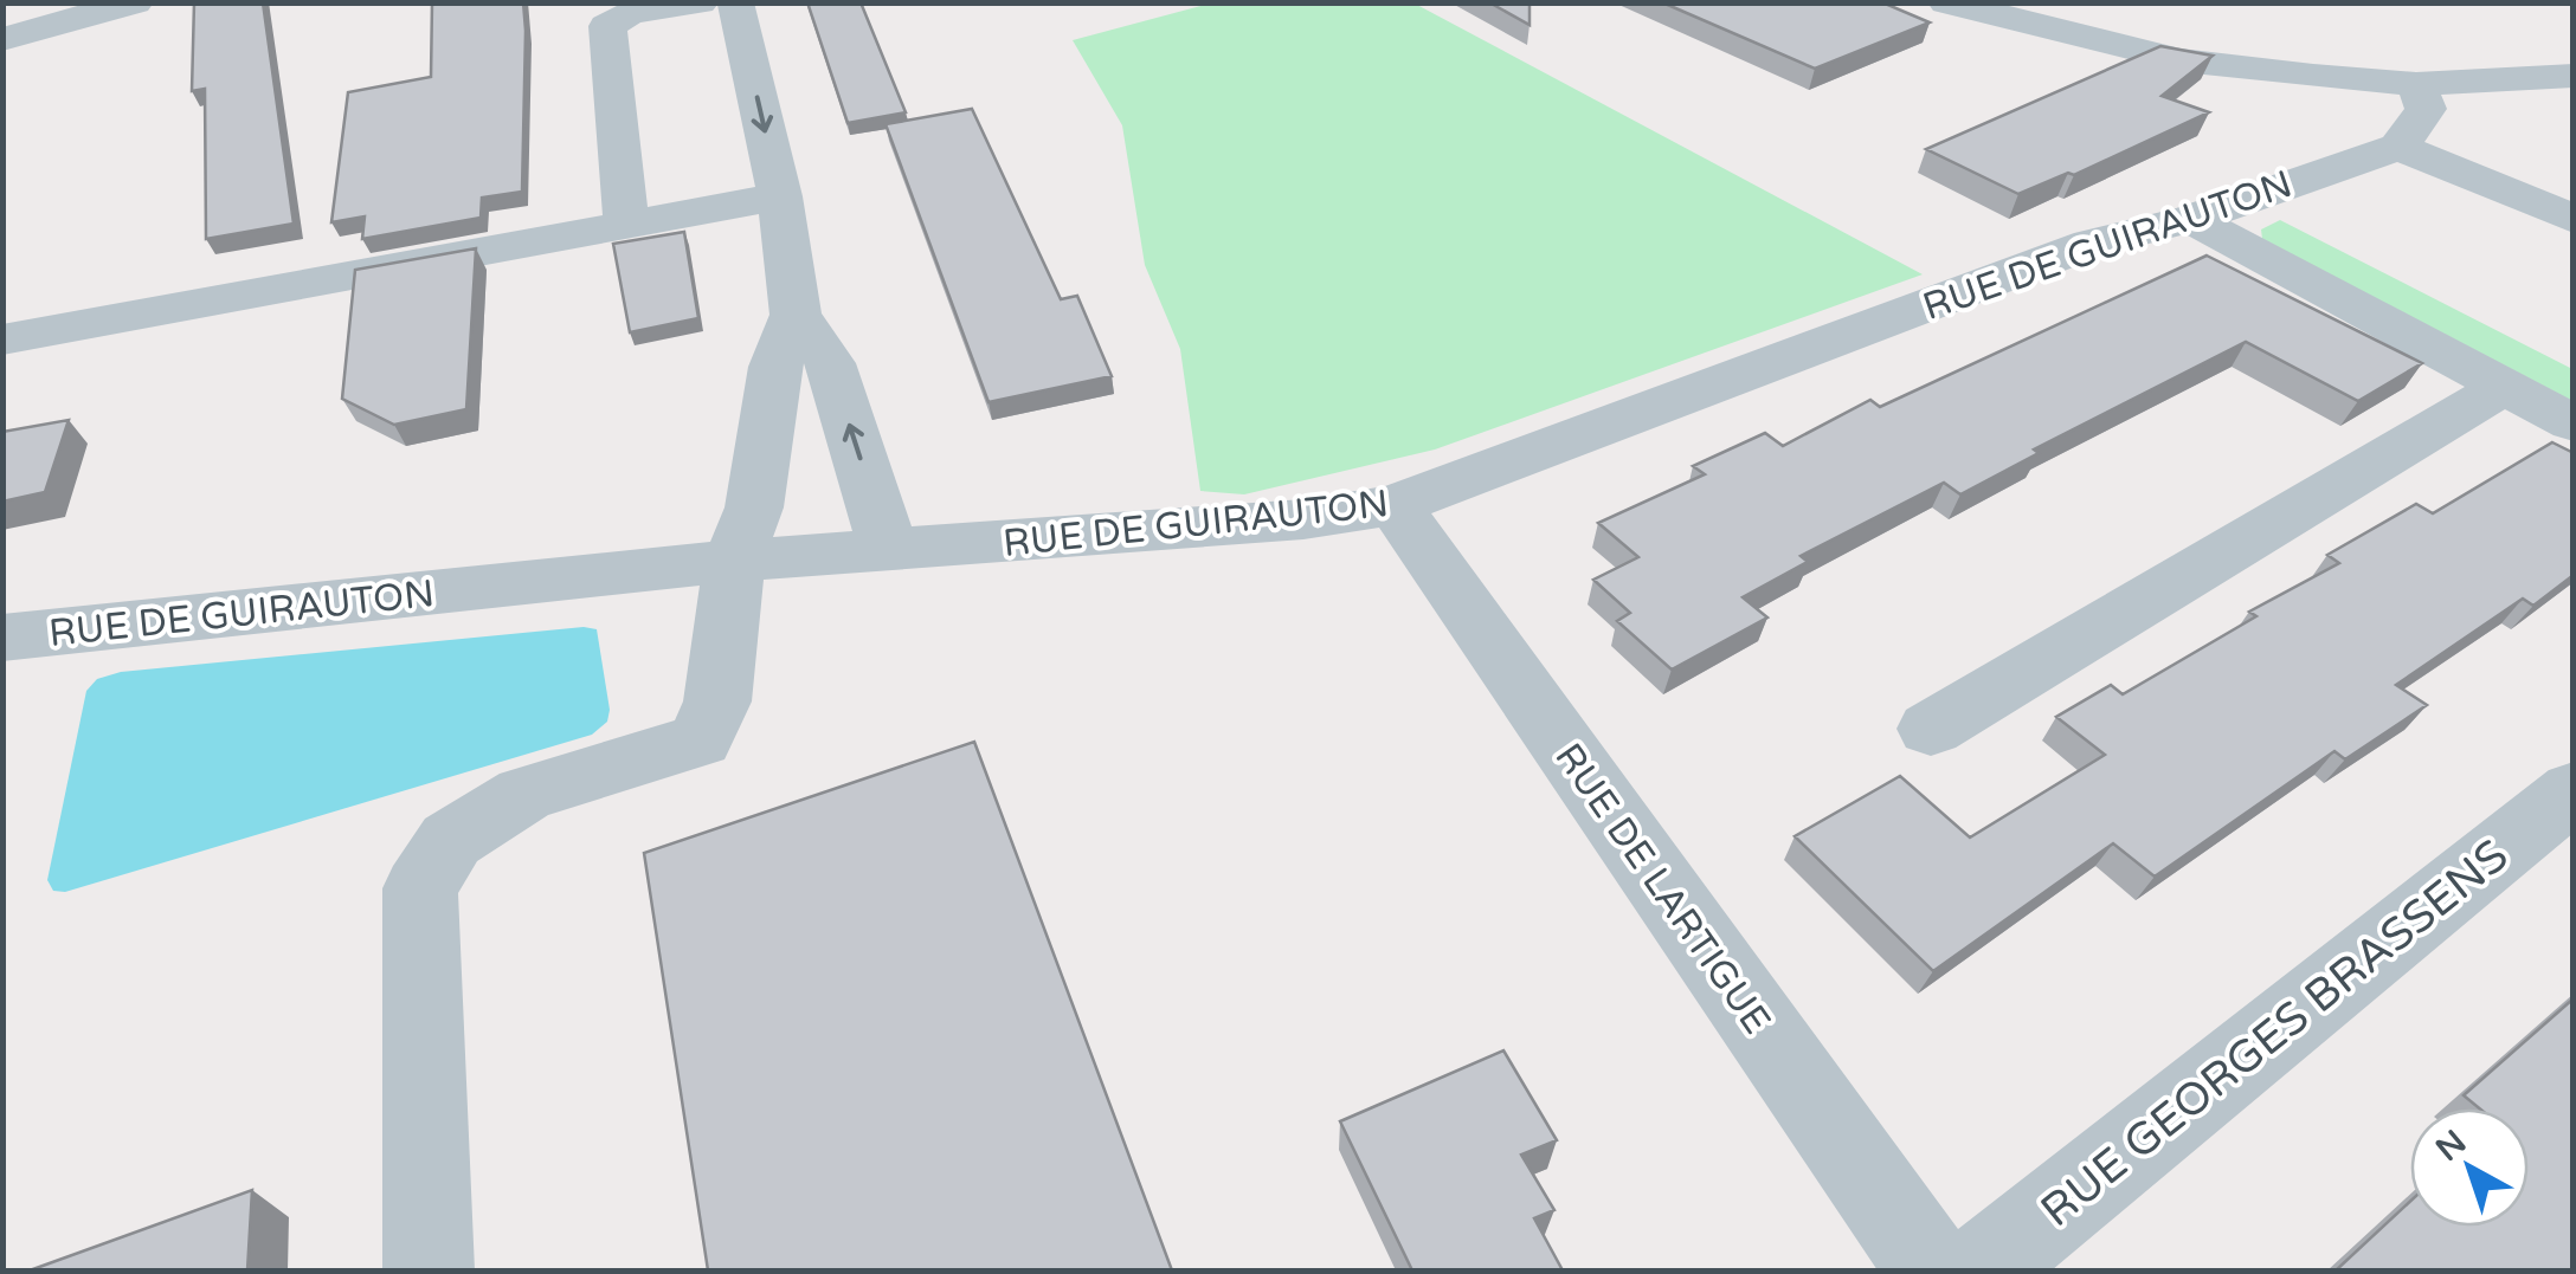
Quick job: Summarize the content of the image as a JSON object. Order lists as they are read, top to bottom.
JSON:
{
  "streets": {
    "street": ["RUE DE GUIRAUTON", "RUE DE LARTIGUE", "RUE GEORGES BRASSENS"]
  },
  "crossings": [
    ["RUE DE GUIRAUTON", "RUE DE LARTIGUE"]
  ],
  "north": "top left"
}
